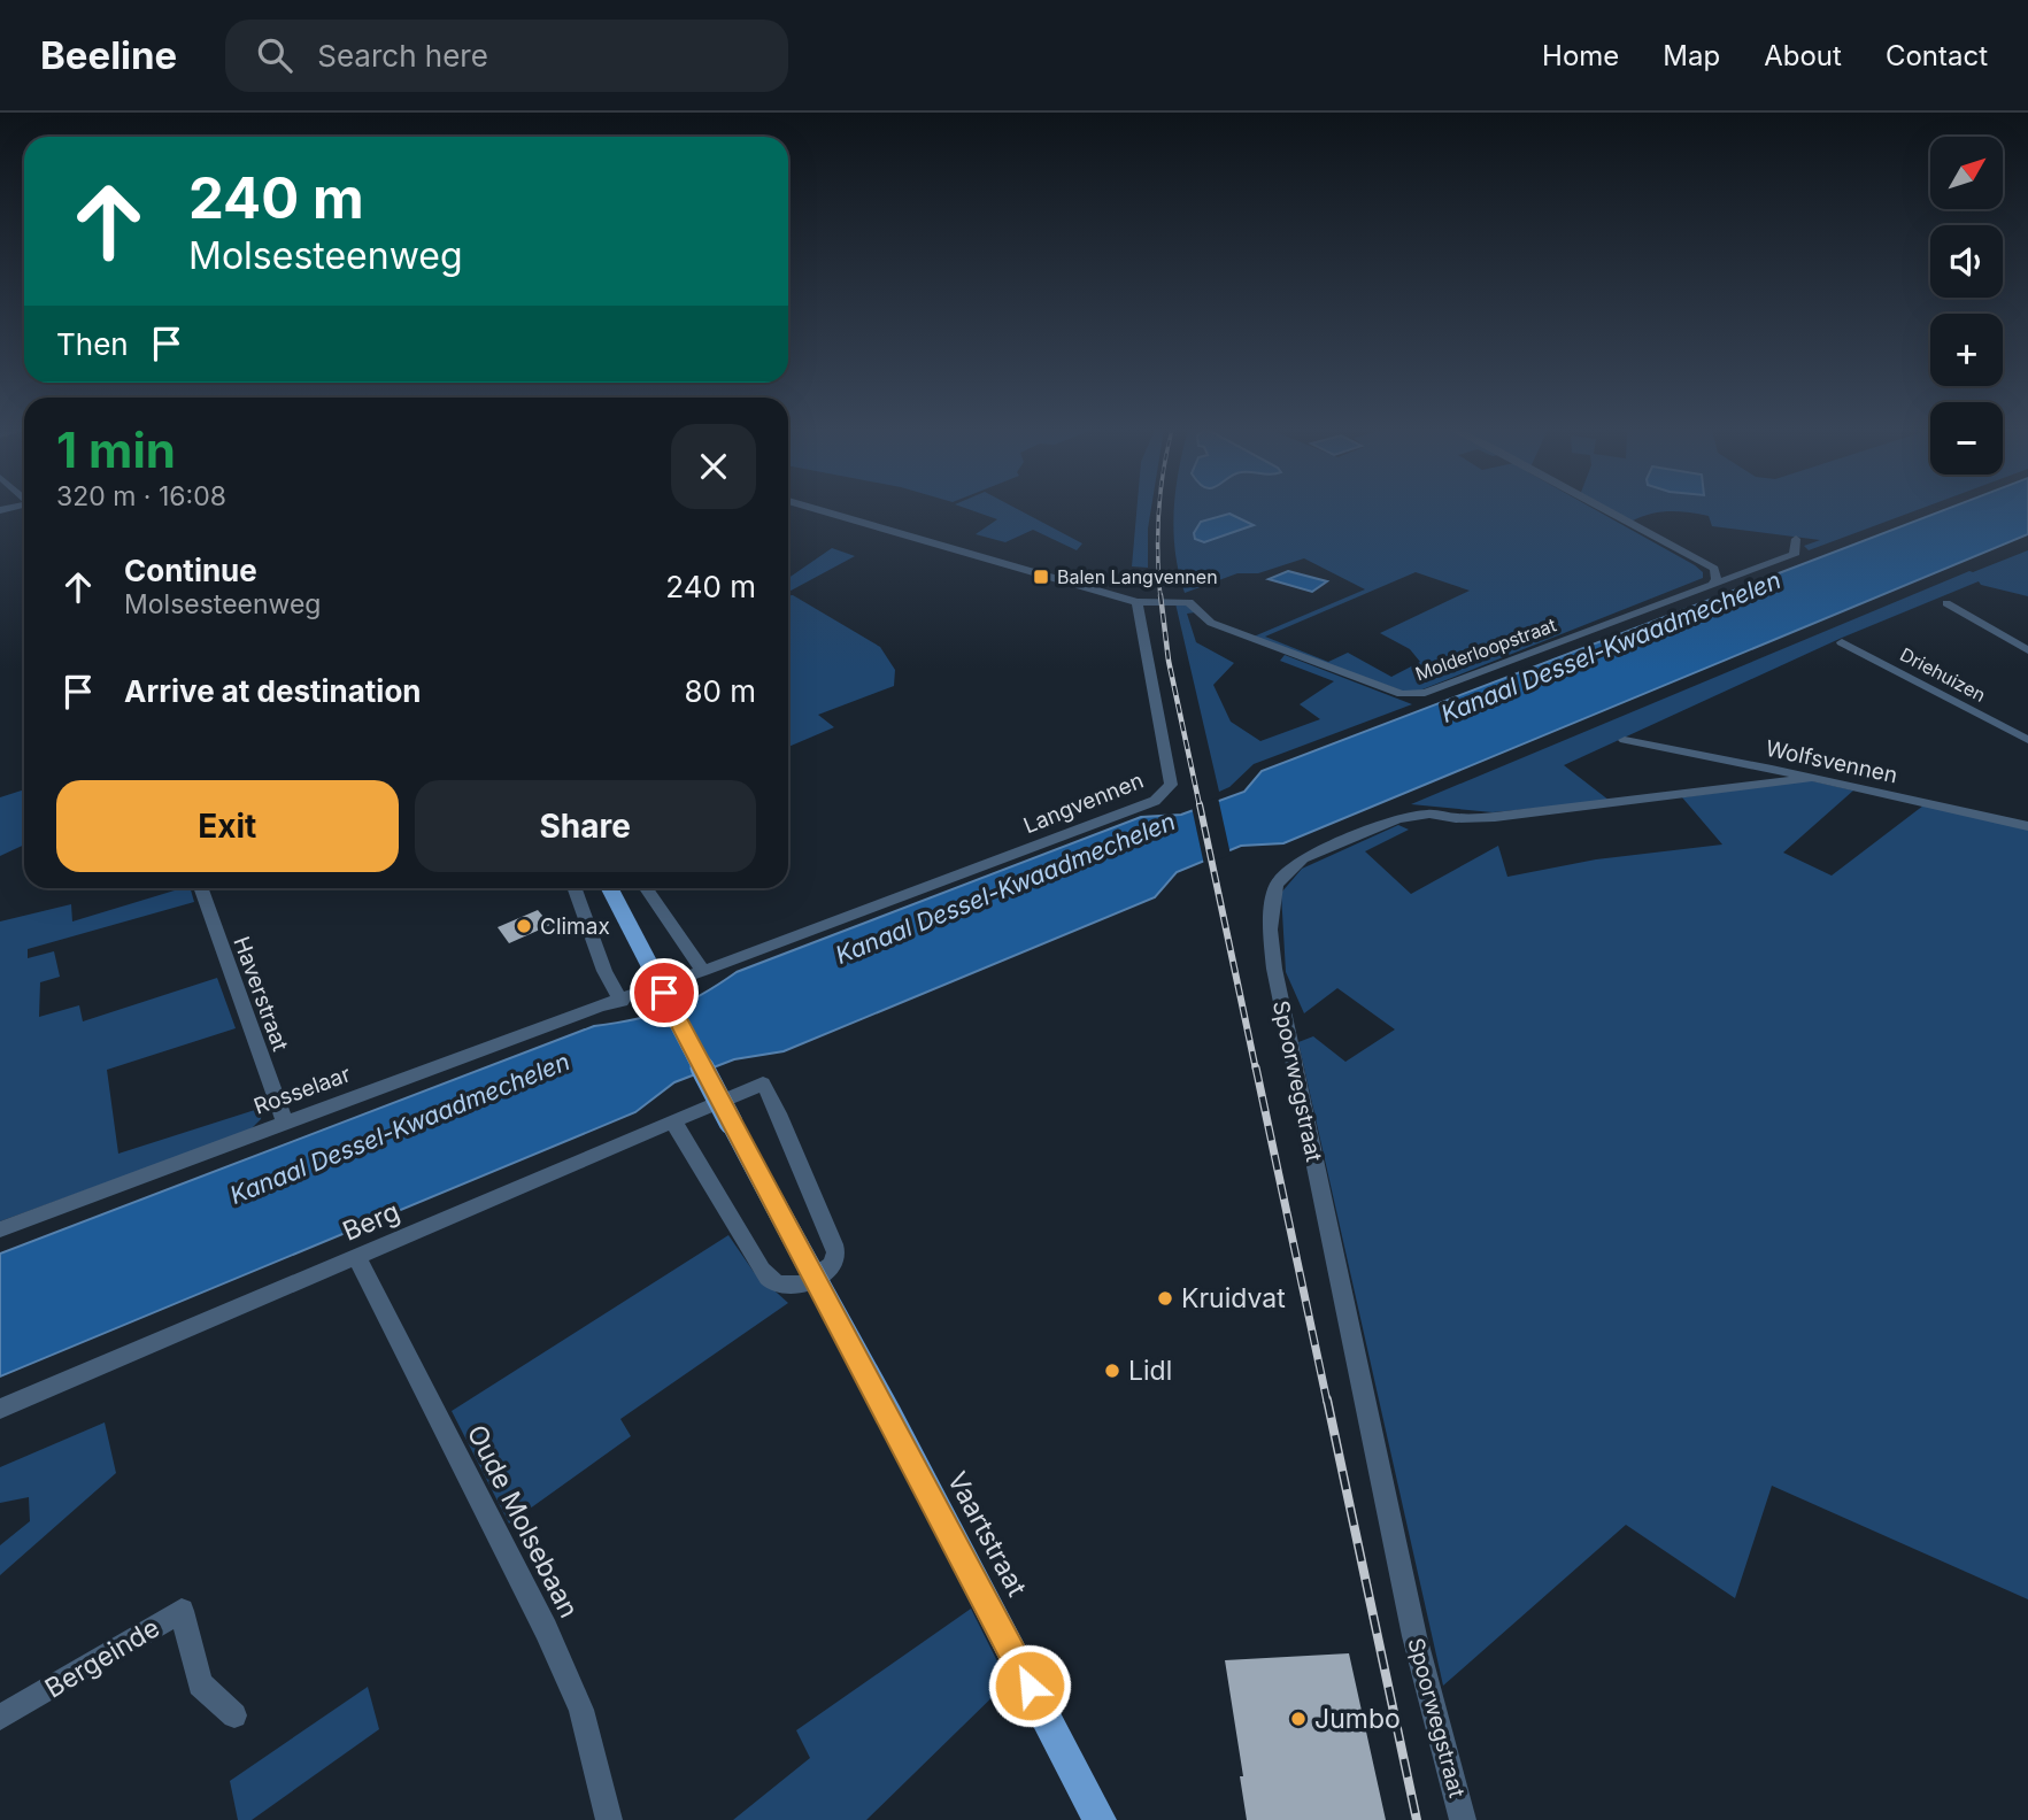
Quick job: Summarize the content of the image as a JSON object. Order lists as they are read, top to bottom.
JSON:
{
  "streets": {
    "main road": ["Vaartstraat"],
    "street": [
      "Molderloopstraat",
      "Driehuizen",
      "Wolfsvennen",
      "Langvennen",
      "Haverstraat",
      "Spoorwegstraat",
      "Rosselaar",
      "Berg",
      "Oude Molsebaan",
      "Bergeinde"
    ]
  },
  "crossings": [
    ["Molderloopstraat", "Langvennen"],
    ["Wolfsvennen", "Spoorwegstraat"],
    ["Langvennen", "Rosselaar"],
    ["Haverstraat", "Rosselaar"],
    ["Berg", "Oude Molsebaan"],
    ["Berg", "Vaartstraat"]
  ],
  "water": ["Kanaal Dessel-Kwaadmechelen"],
  "places": {
    "transit": ["Balen Langvennen"],
    "other": [
      "Climax",
      "Kruidvat",
      "Lidl",
      "Jumbo"
    ]
  },
  "north": "top right",
  "page": {
    "header": "Beeline",
    "search": "Search here",
    "nav": [
      "Home",
      "Map",
      "About",
      "Contact"
    ],
    "map_buttons": ["+", "−"],
    "turn": ["240 m", "Molsesteenweg"],
    "then": "Then",
    "heading": ["1 min", "320 m · 16:08"],
    "list": [
      {
        "name": "Continue",
        "note": "Molsesteenweg",
        "value": "240 m"
      },
      {
        "name": "Arrive at destination",
        "value": "80 m"
      }
    ],
    "buttons": ["Exit", "Share"]
  }
}
